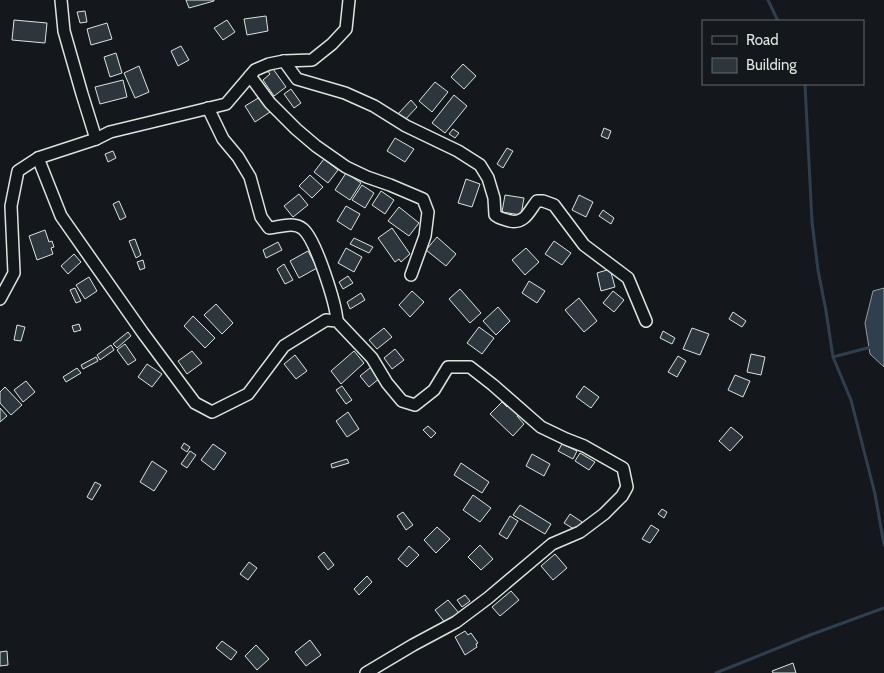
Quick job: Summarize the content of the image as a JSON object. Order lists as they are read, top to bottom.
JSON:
{
  "legend": ["Road", "Building"]
}
